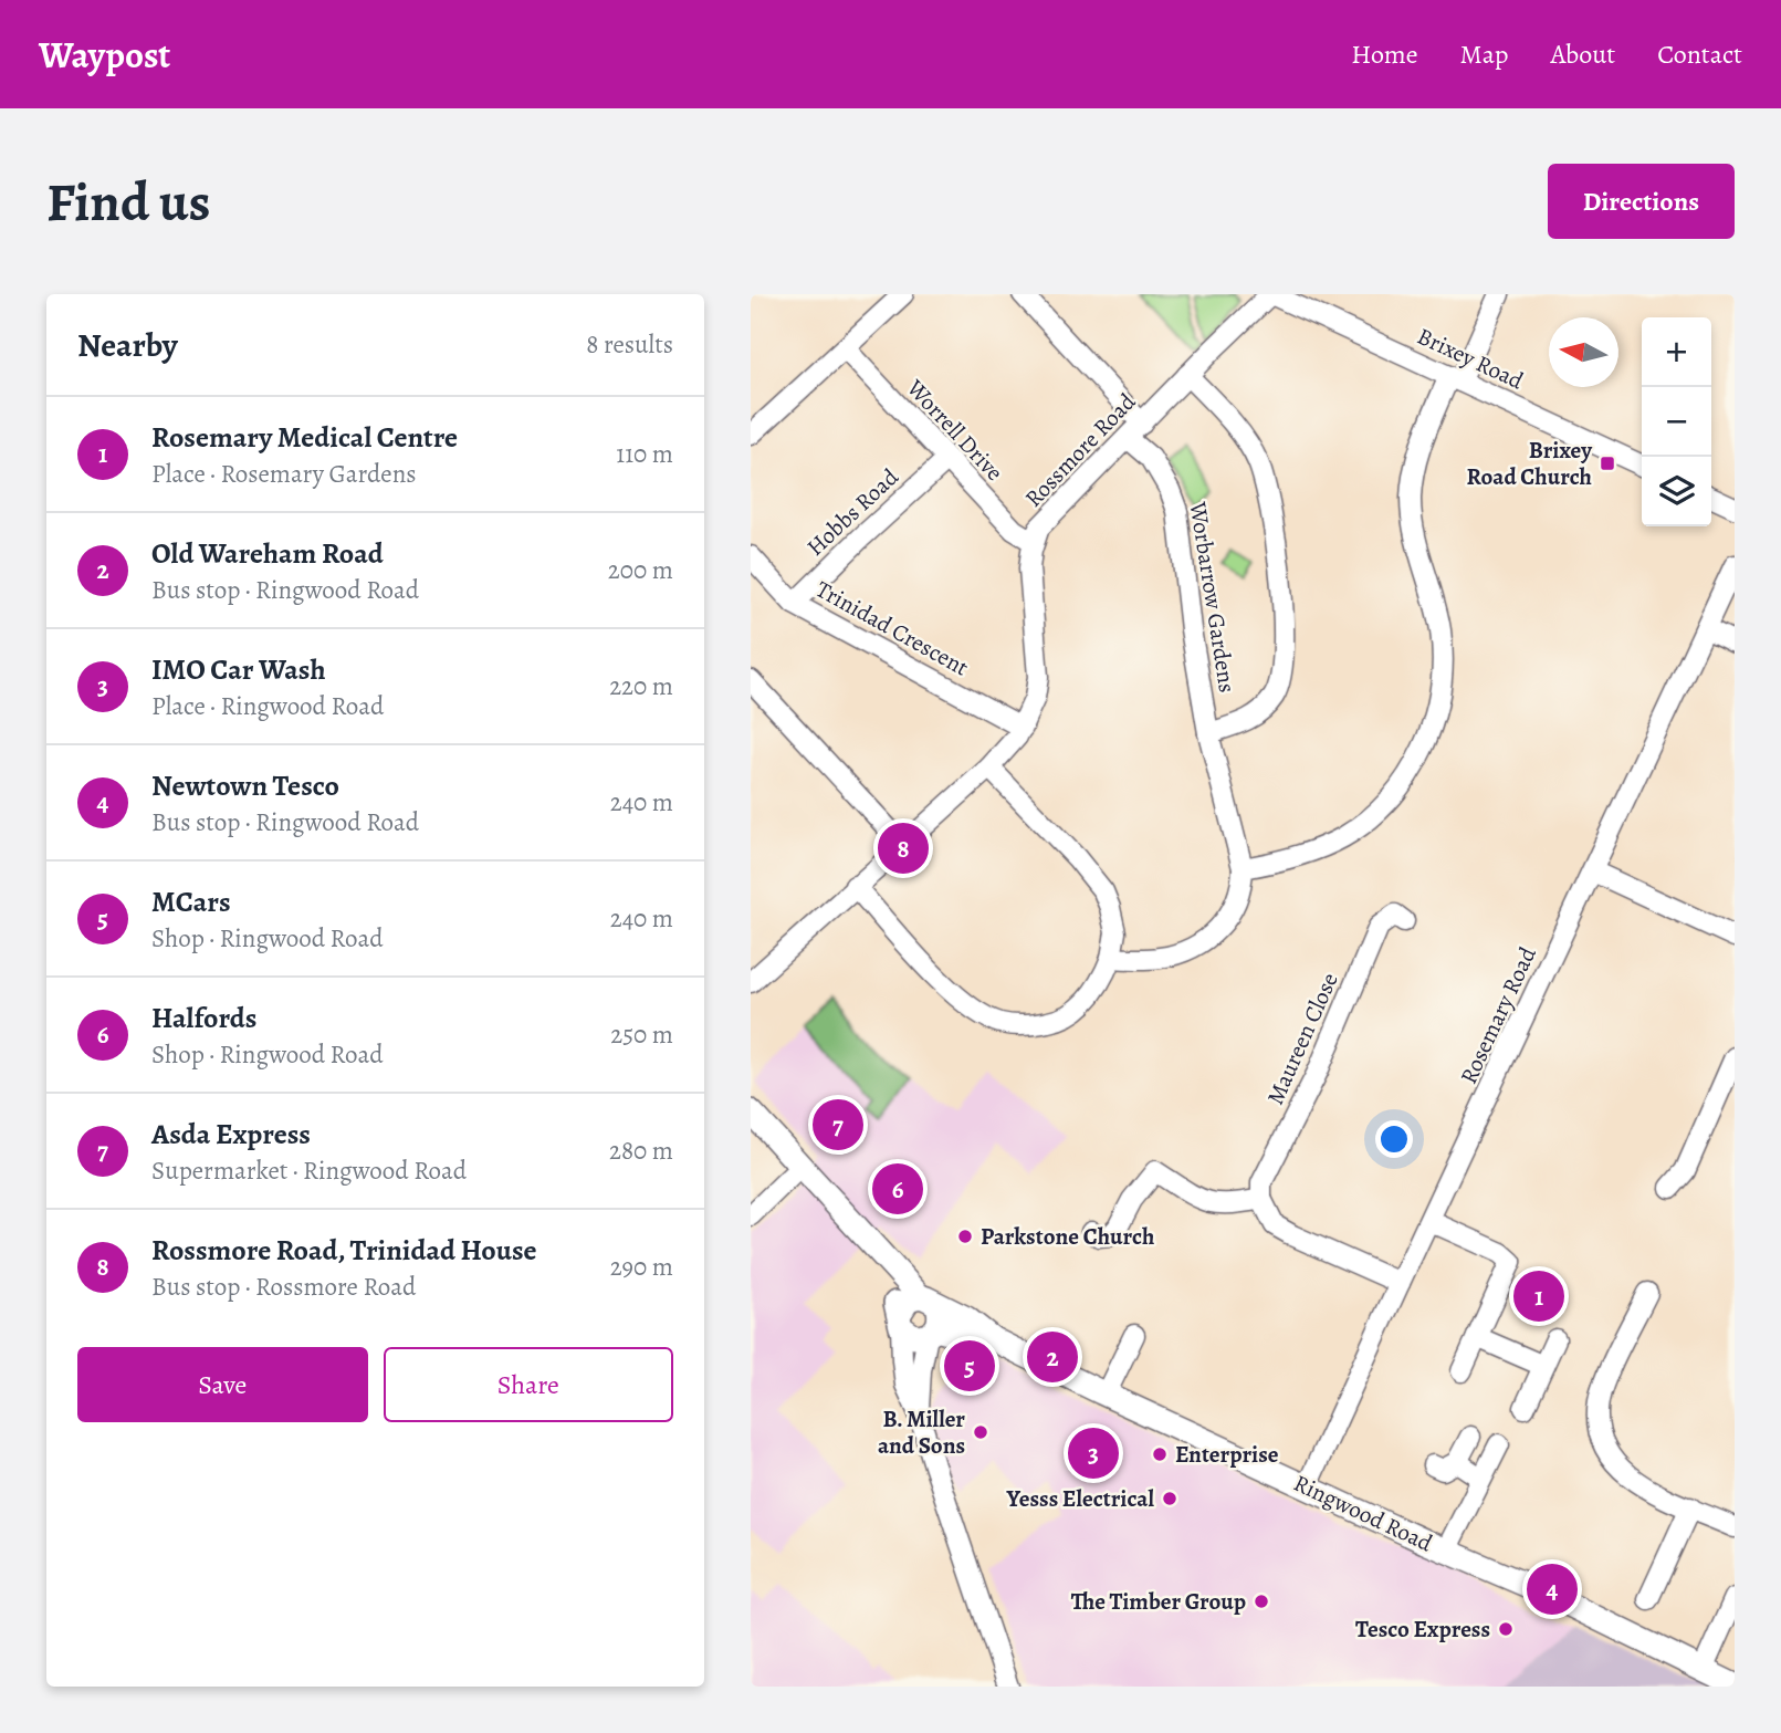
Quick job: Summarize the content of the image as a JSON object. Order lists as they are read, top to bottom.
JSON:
{
  "streets": {
    "main road": ["Ringwood Road"],
    "street": [
      "Brixey Road",
      "Worrell Drive",
      "Rossmore Road",
      "Hobbs Road",
      "Worbarrow Gardens",
      "Trinidad Crescent",
      "Rosemary Road",
      "Maureen Close"
    ]
  },
  "crossings": [
    ["Brixey Road", "Rossmore Road"],
    ["Worrell Drive", "Rossmore Road"],
    ["Worrell Drive", "Hobbs Road"],
    ["Rossmore Road", "Worbarrow Gardens"],
    ["Rossmore Road", "Trinidad Crescent"],
    ["Hobbs Road", "Trinidad Crescent"],
    ["Rosemary Road", "Ringwood Road"]
  ],
  "places": {
    "transit": ["Brixey Road Church"],
    "other": [
      "Parkstone Church",
      "B. Miller and Sons",
      "Enterprise",
      "Yesss Electrical",
      "The Timber Group",
      "Tesco Express"
    ]
  },
  "north": "left",
  "page": {
    "header": "Waypost",
    "nav": [
      "Home",
      "Map",
      "About",
      "Contact"
    ],
    "buttons": [
      "Directions",
      ["Save", "Share"]
    ],
    "title": "Find us",
    "heading": ["Nearby", "8 results"],
    "map_buttons": ["+", "−"],
    "list": [
      {
        "mark": "1",
        "name": "Rosemary Medical Centre",
        "note": "Place · Rosemary Gardens",
        "value": "110 m"
      },
      {
        "mark": "2",
        "name": "Old Wareham Road",
        "note": "Bus stop · Ringwood Road",
        "value": "200 m"
      },
      {
        "mark": "3",
        "name": "IMO Car Wash",
        "note": "Place · Ringwood Road",
        "value": "220 m"
      },
      {
        "mark": "4",
        "name": "Newtown Tesco",
        "note": "Bus stop · Ringwood Road",
        "value": "240 m"
      },
      {
        "mark": "5",
        "name": "MCars",
        "note": "Shop · Ringwood Road",
        "value": "240 m"
      },
      {
        "mark": "6",
        "name": "Halfords",
        "note": "Shop · Ringwood Road",
        "value": "250 m"
      },
      {
        "mark": "7",
        "name": "Asda Express",
        "note": "Supermarket · Ringwood Road",
        "value": "280 m"
      },
      {
        "mark": "8",
        "name": "Rossmore Road, Trinidad House",
        "note": "Bus stop · Rossmore Road",
        "value": "290 m"
      }
    ],
    "pins": [
      "8",
      "7",
      "6",
      "1",
      "2",
      "5",
      "3",
      "4"
    ]
  }
}
